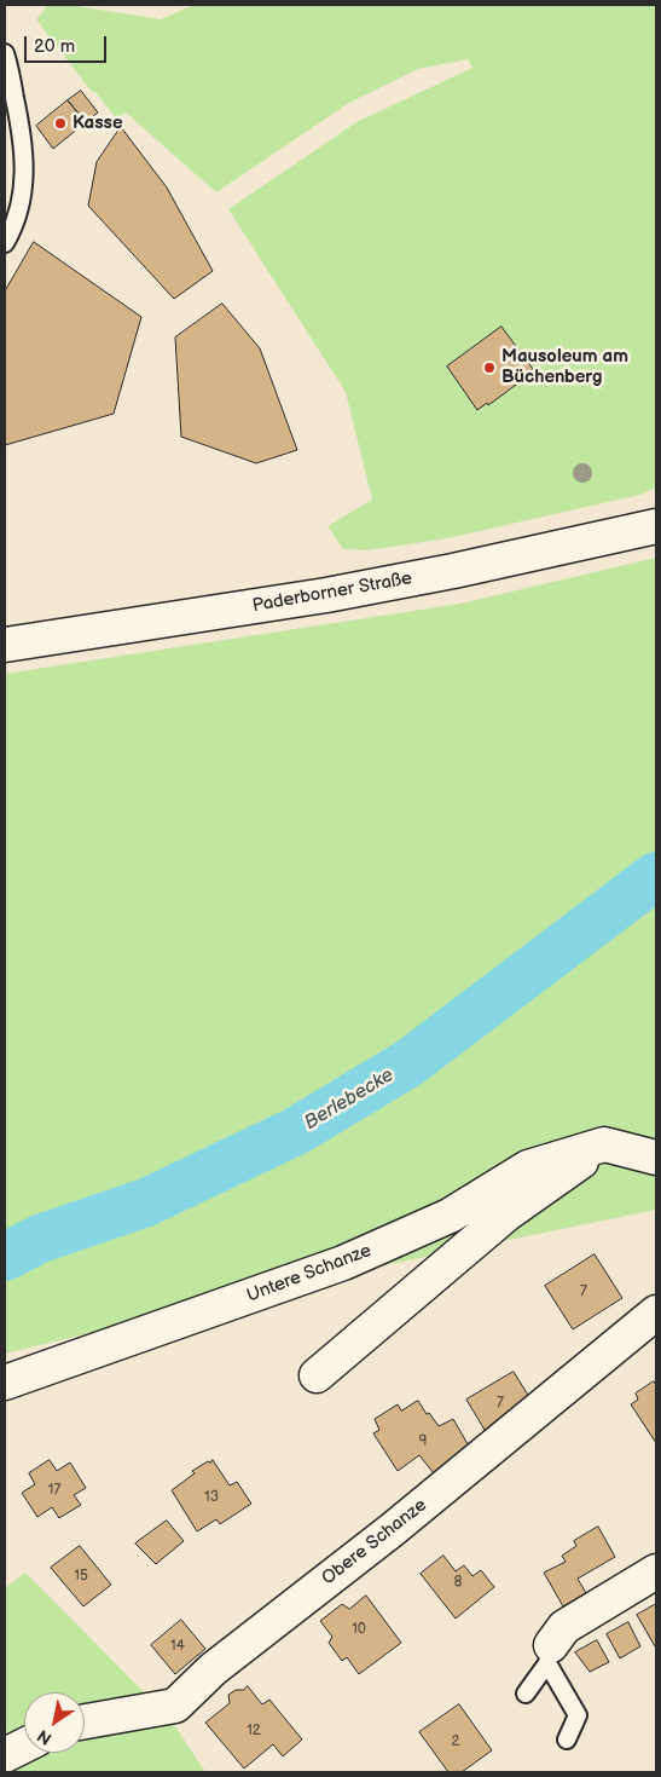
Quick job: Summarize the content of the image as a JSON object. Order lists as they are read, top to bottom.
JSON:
{
  "streets": {
    "street": ["Paderborner Straße", "Untere Schanze", "Obere Schanze"]
  },
  "water": ["Berlebecke"],
  "places": ["Kasse", "Mausoleum am Büchenberg"],
  "house_numbers": [
    "7",
    "7",
    "9",
    "17",
    "13",
    "15",
    "8",
    "10",
    "14",
    "12",
    "2"
  ],
  "scale_bar": "20 m",
  "north": "bottom left"
}
